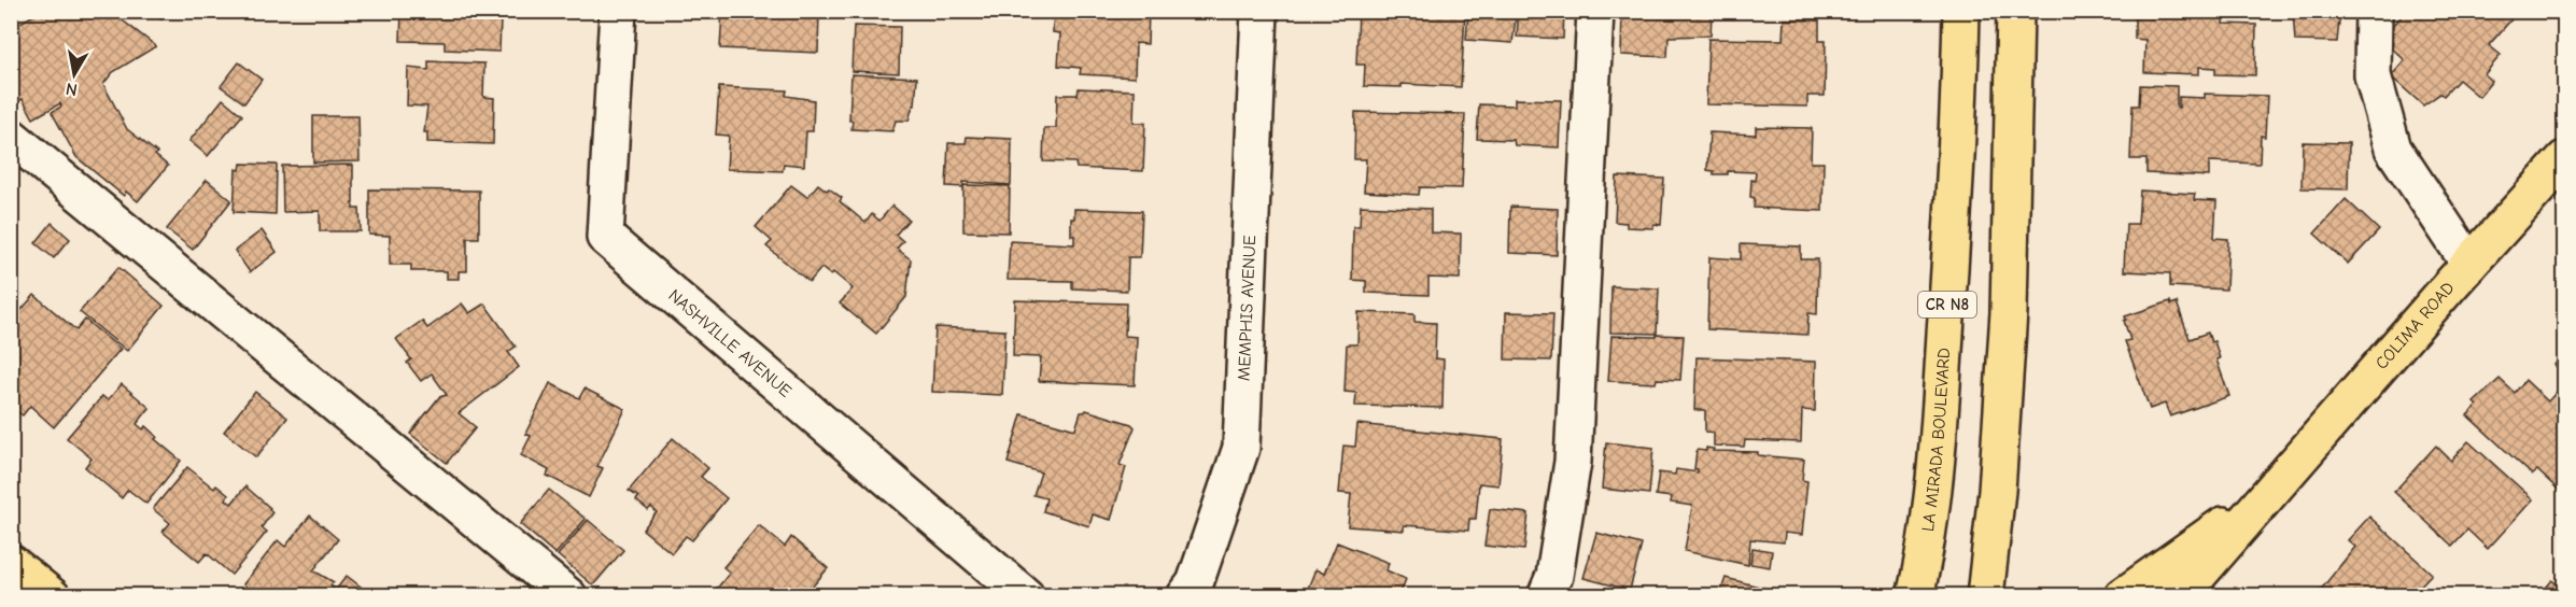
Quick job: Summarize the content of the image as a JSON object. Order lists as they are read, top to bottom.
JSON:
{
  "streets": {
    "main road": ["CR N8", "COLIMA ROAD", "LA MIRADA BOULEVARD"],
    "street": ["MEMPHIS AVENUE", "NASHVILLE AVENUE"]
  },
  "north": "bottom"
}
